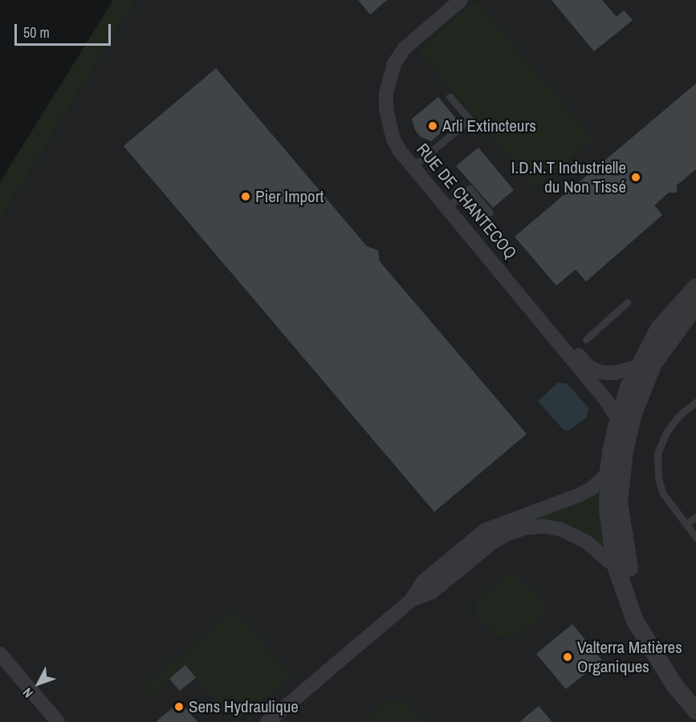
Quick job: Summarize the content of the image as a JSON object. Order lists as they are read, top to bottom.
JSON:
{
  "streets": {
    "street": ["RUE DE CHANTECOQ"]
  },
  "places": [
    "Arli Extincteurs",
    "I.D.N.T Industrielle du Non Tissé",
    "Pier Import",
    "Valterra Matières Organiques",
    "Sens Hydraulique"
  ],
  "scale_bar": "50 m",
  "north": "bottom left"
}
